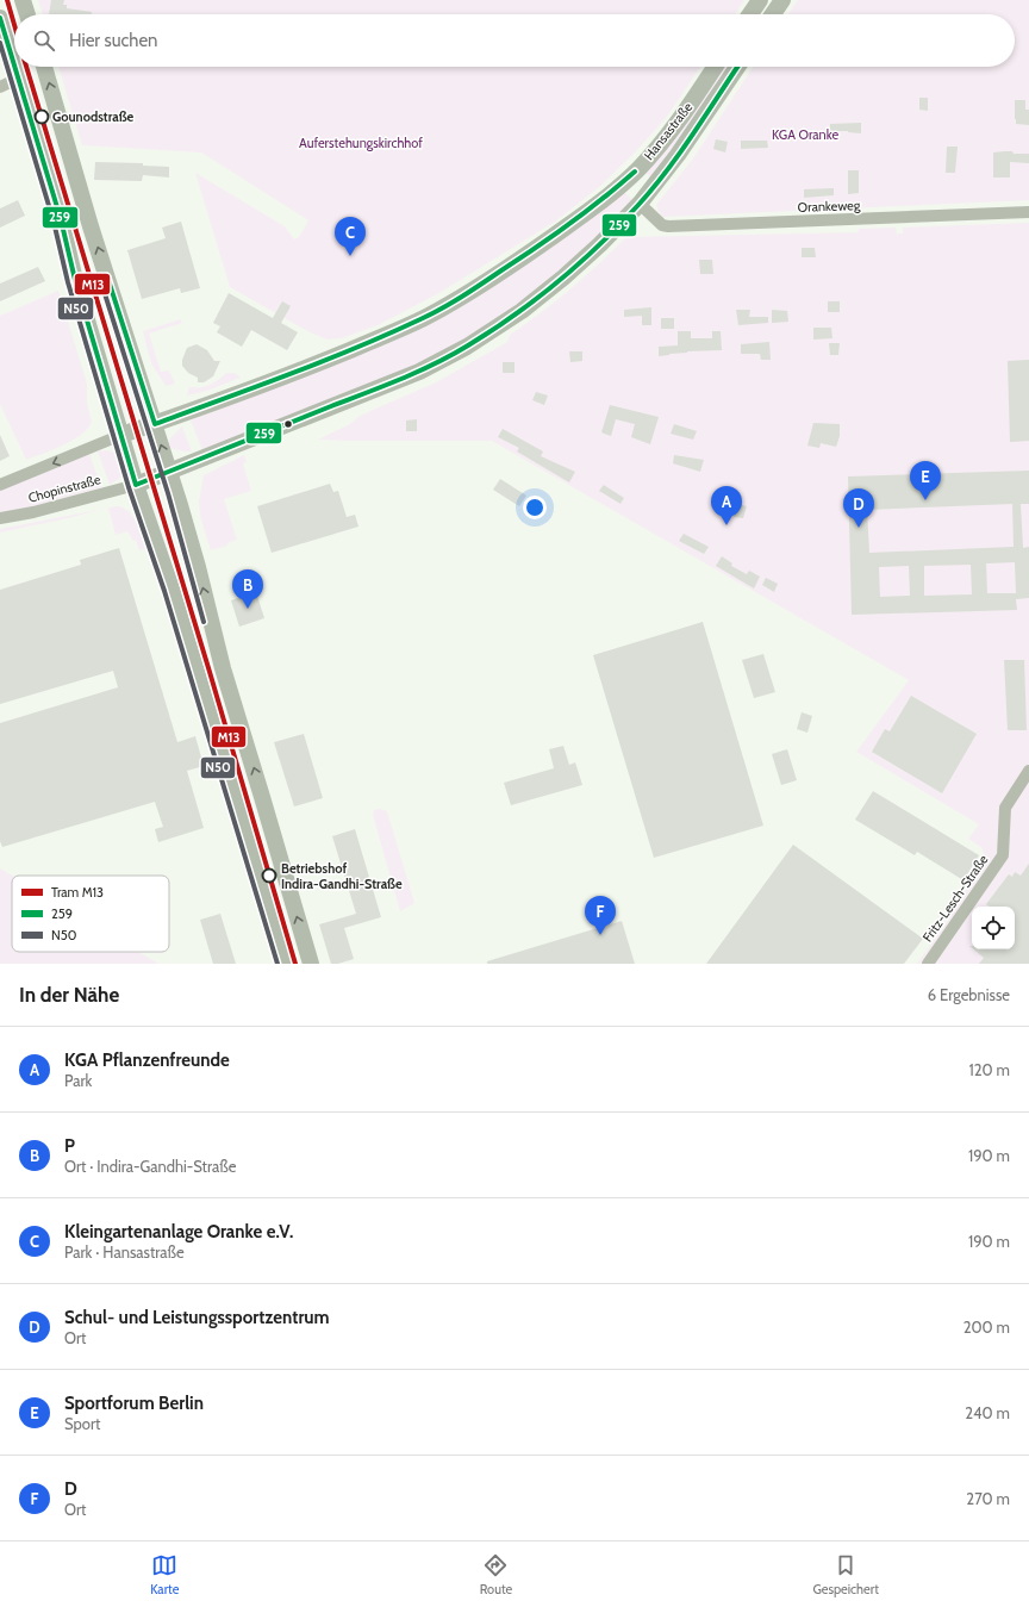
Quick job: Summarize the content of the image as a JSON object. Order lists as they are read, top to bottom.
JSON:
{
  "streets": {
    "main road": ["Hansastraße"],
    "street": ["Orankeweg", "Chopinstraße", "Fritz-Lesch-Straße"]
  },
  "crossings": [
    ["Hansastraße", "Orankeweg"],
    ["Hansastraße", "Chopinstraße"]
  ],
  "parks": ["KGA Oranke", "Auferstehungskirchhof"],
  "places": ["Gounodstraße", "Betriebshof Indira-Gandhi-Straße"],
  "lines": ["tram line M13", "transit line 259", "transit line N50"],
  "legend": ["Tram M13", "259", "N50"],
  "page": {
    "search": "Hier suchen",
    "pins": [
      "C",
      "E",
      "A",
      "D",
      "B",
      "F"
    ],
    "heading": ["In der Nähe", "6 Ergebnisse"],
    "list": [
      {
        "mark": "A",
        "name": "KGA Pflanzenfreunde",
        "note": "Park",
        "value": "120 m"
      },
      {
        "mark": "B",
        "name": "P",
        "note": "Ort · Indira-Gandhi-Straße",
        "value": "190 m"
      },
      {
        "mark": "C",
        "name": "Kleingartenanlage Oranke e.V.",
        "note": "Park · Hansastraße",
        "value": "190 m"
      },
      {
        "mark": "D",
        "name": "Schul- und Leistungssportzentrum",
        "note": "Ort",
        "value": "200 m"
      },
      {
        "mark": "E",
        "name": "Sportforum Berlin",
        "note": "Sport",
        "value": "240 m"
      },
      {
        "mark": "F",
        "name": "D",
        "note": "Ort",
        "value": "270 m"
      }
    ],
    "nav": ["Karte", "Route", "Gespeichert"]
  }
}
